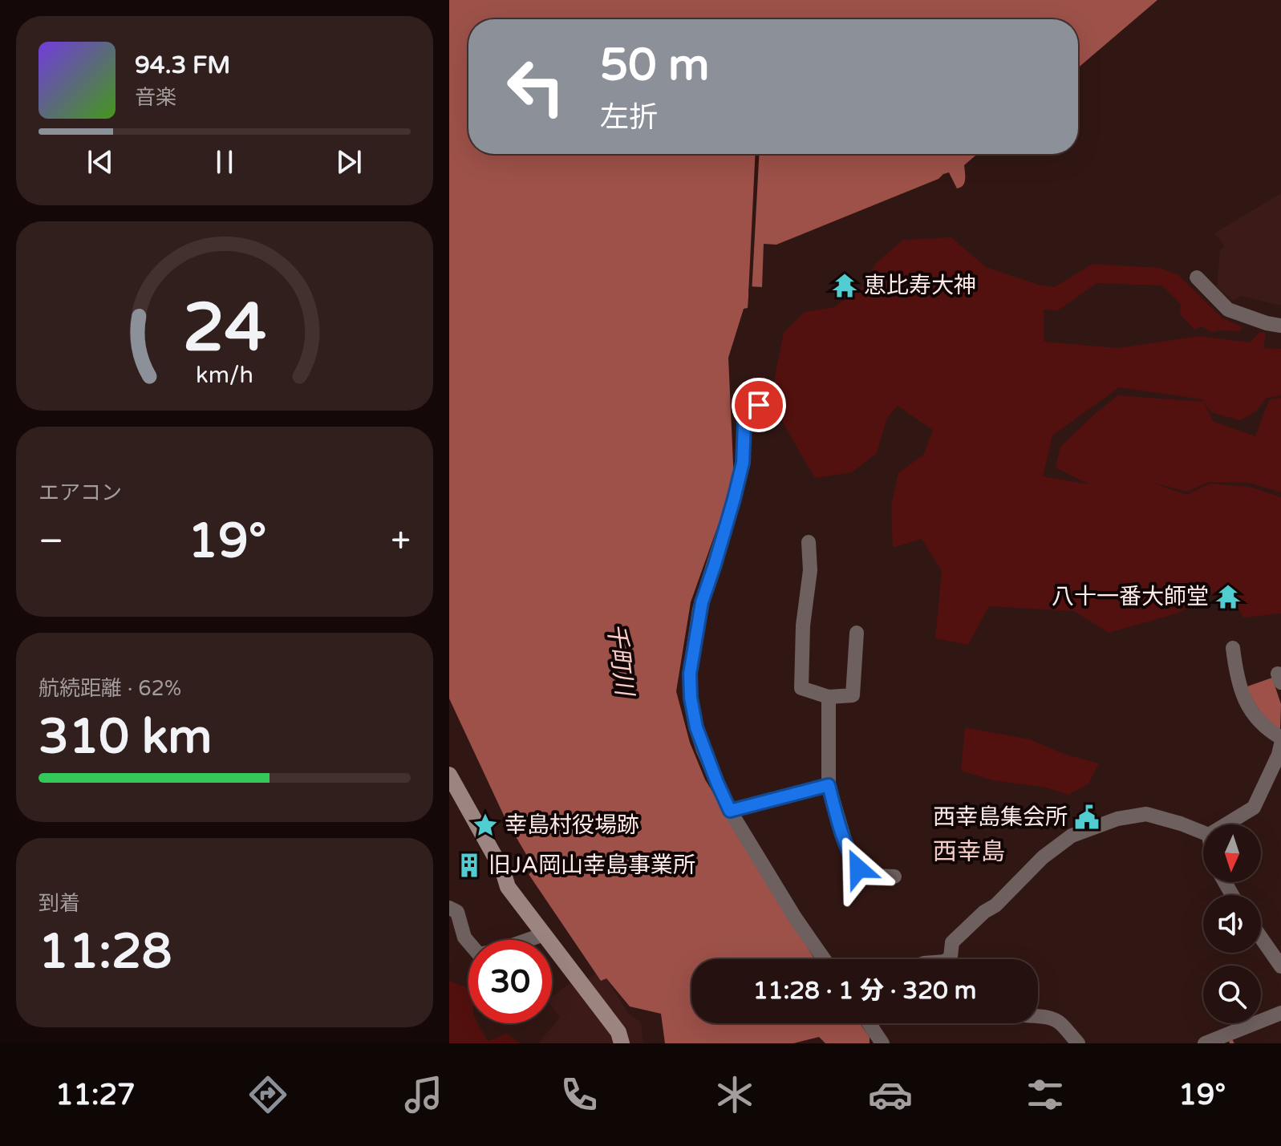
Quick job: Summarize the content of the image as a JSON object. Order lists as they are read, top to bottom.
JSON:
{
  "districts": ["西幸島"],
  "water": ["千町川"],
  "places": {
    "temple": ["恵比寿大神", "八十一番大師堂"],
    "public building": ["西幸島集会所"],
    "place": ["幸島村役場跡"],
    "building": ["旧JA岡山幸島事業所"]
  },
  "north": "bottom",
  "page": {
    "turn": ["50 m", "左折"],
    "song": ["94.3 FM", "音楽"],
    "tile": [
      "エアコン",
      ["航続距離 · 62%", "310 km"],
      ["到着", "11:28"]
    ],
    "heat": ["−", "19°", "+"],
    "limit": "30",
    "trip": "11:28 · 1 分 · 320 m",
    "tabs": ["11:27", "19°"],
    "gauge": ["24", "km/h"]
  }
}
